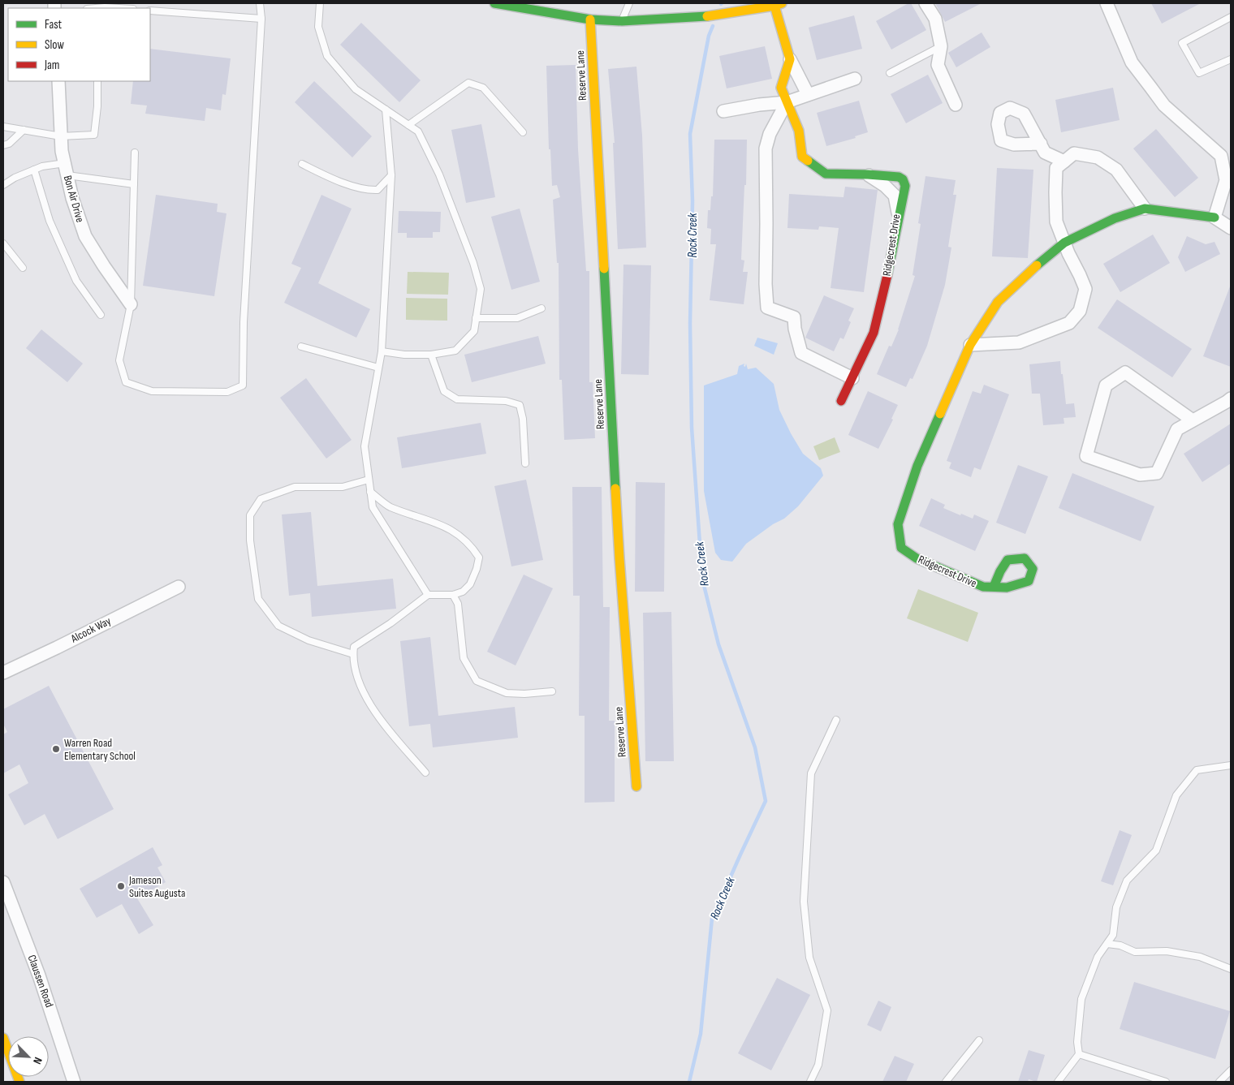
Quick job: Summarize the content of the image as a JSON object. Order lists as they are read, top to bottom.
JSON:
{
  "streets": {
    "main road": ["Reserve Lane", "Ridgecrest Drive"],
    "street": ["Bon Air Drive", "Alcock Way", "Claussen Road"]
  },
  "water": ["Rock Creek"],
  "places": ["Warren Road Elementary School", "Jameson Suites Augusta"],
  "legend": ["Fast", "Slow", "Jam"],
  "north": "bottom right"
}
